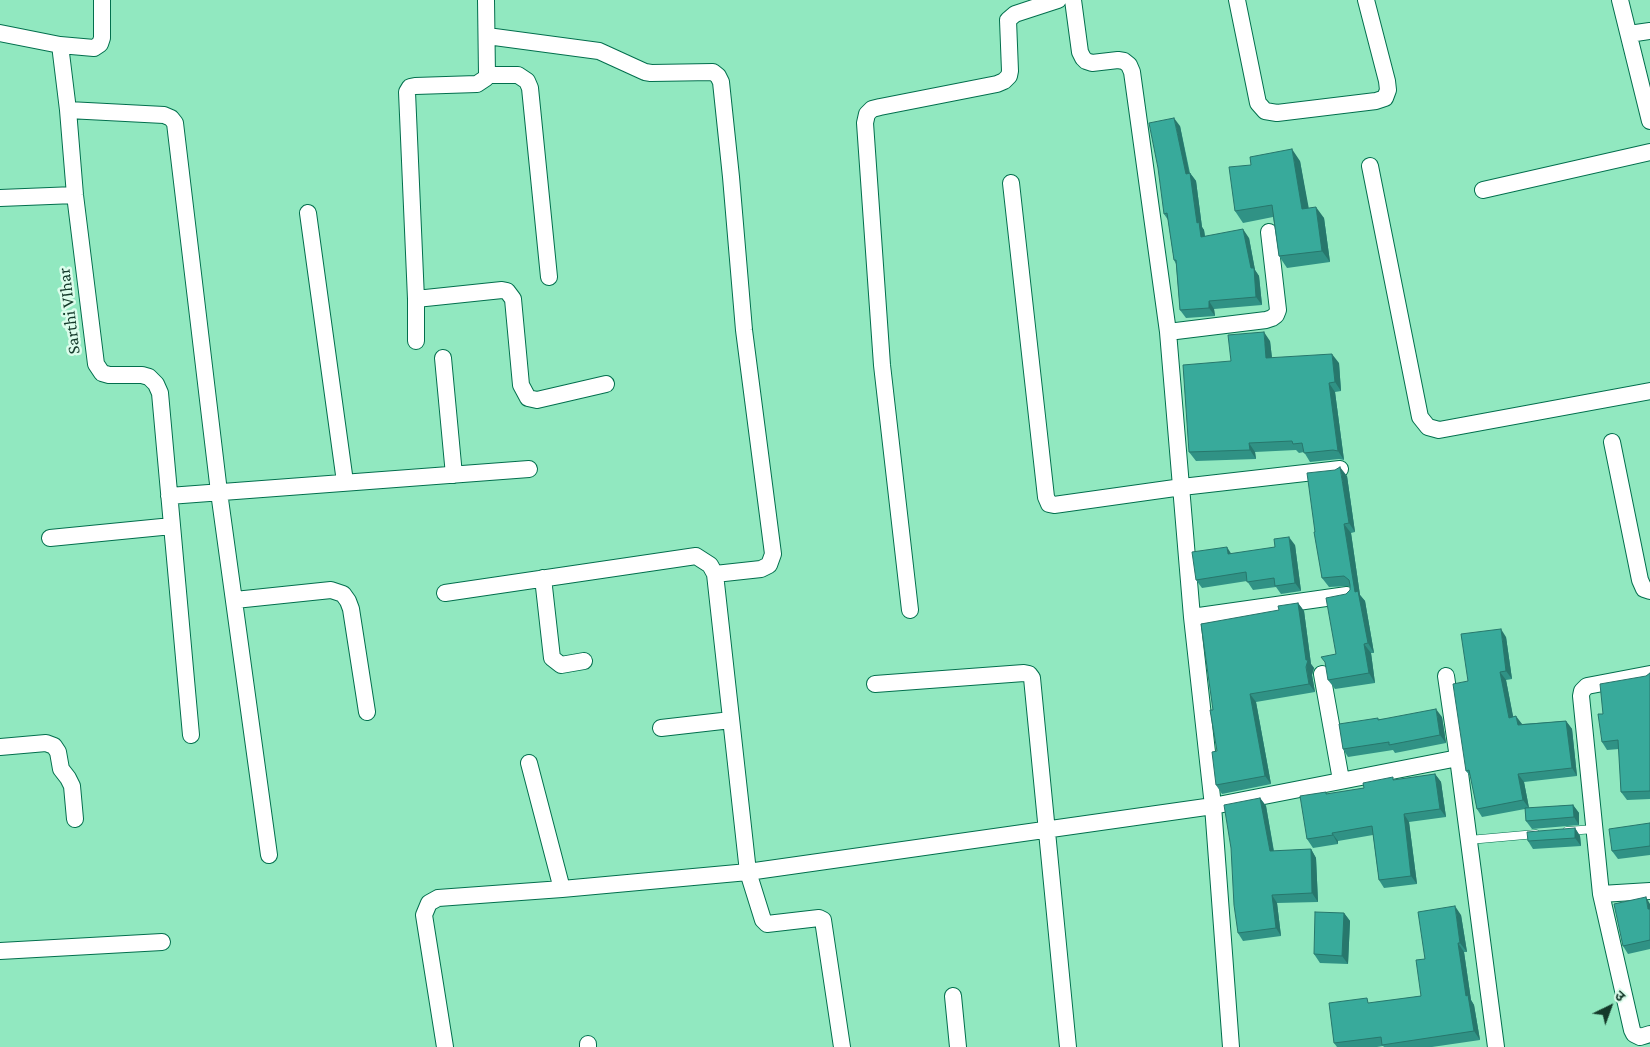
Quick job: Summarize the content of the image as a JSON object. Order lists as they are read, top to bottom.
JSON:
{
  "streets": {
    "street": ["Sarthi VIhar"]
  },
  "north": "top right"
}
